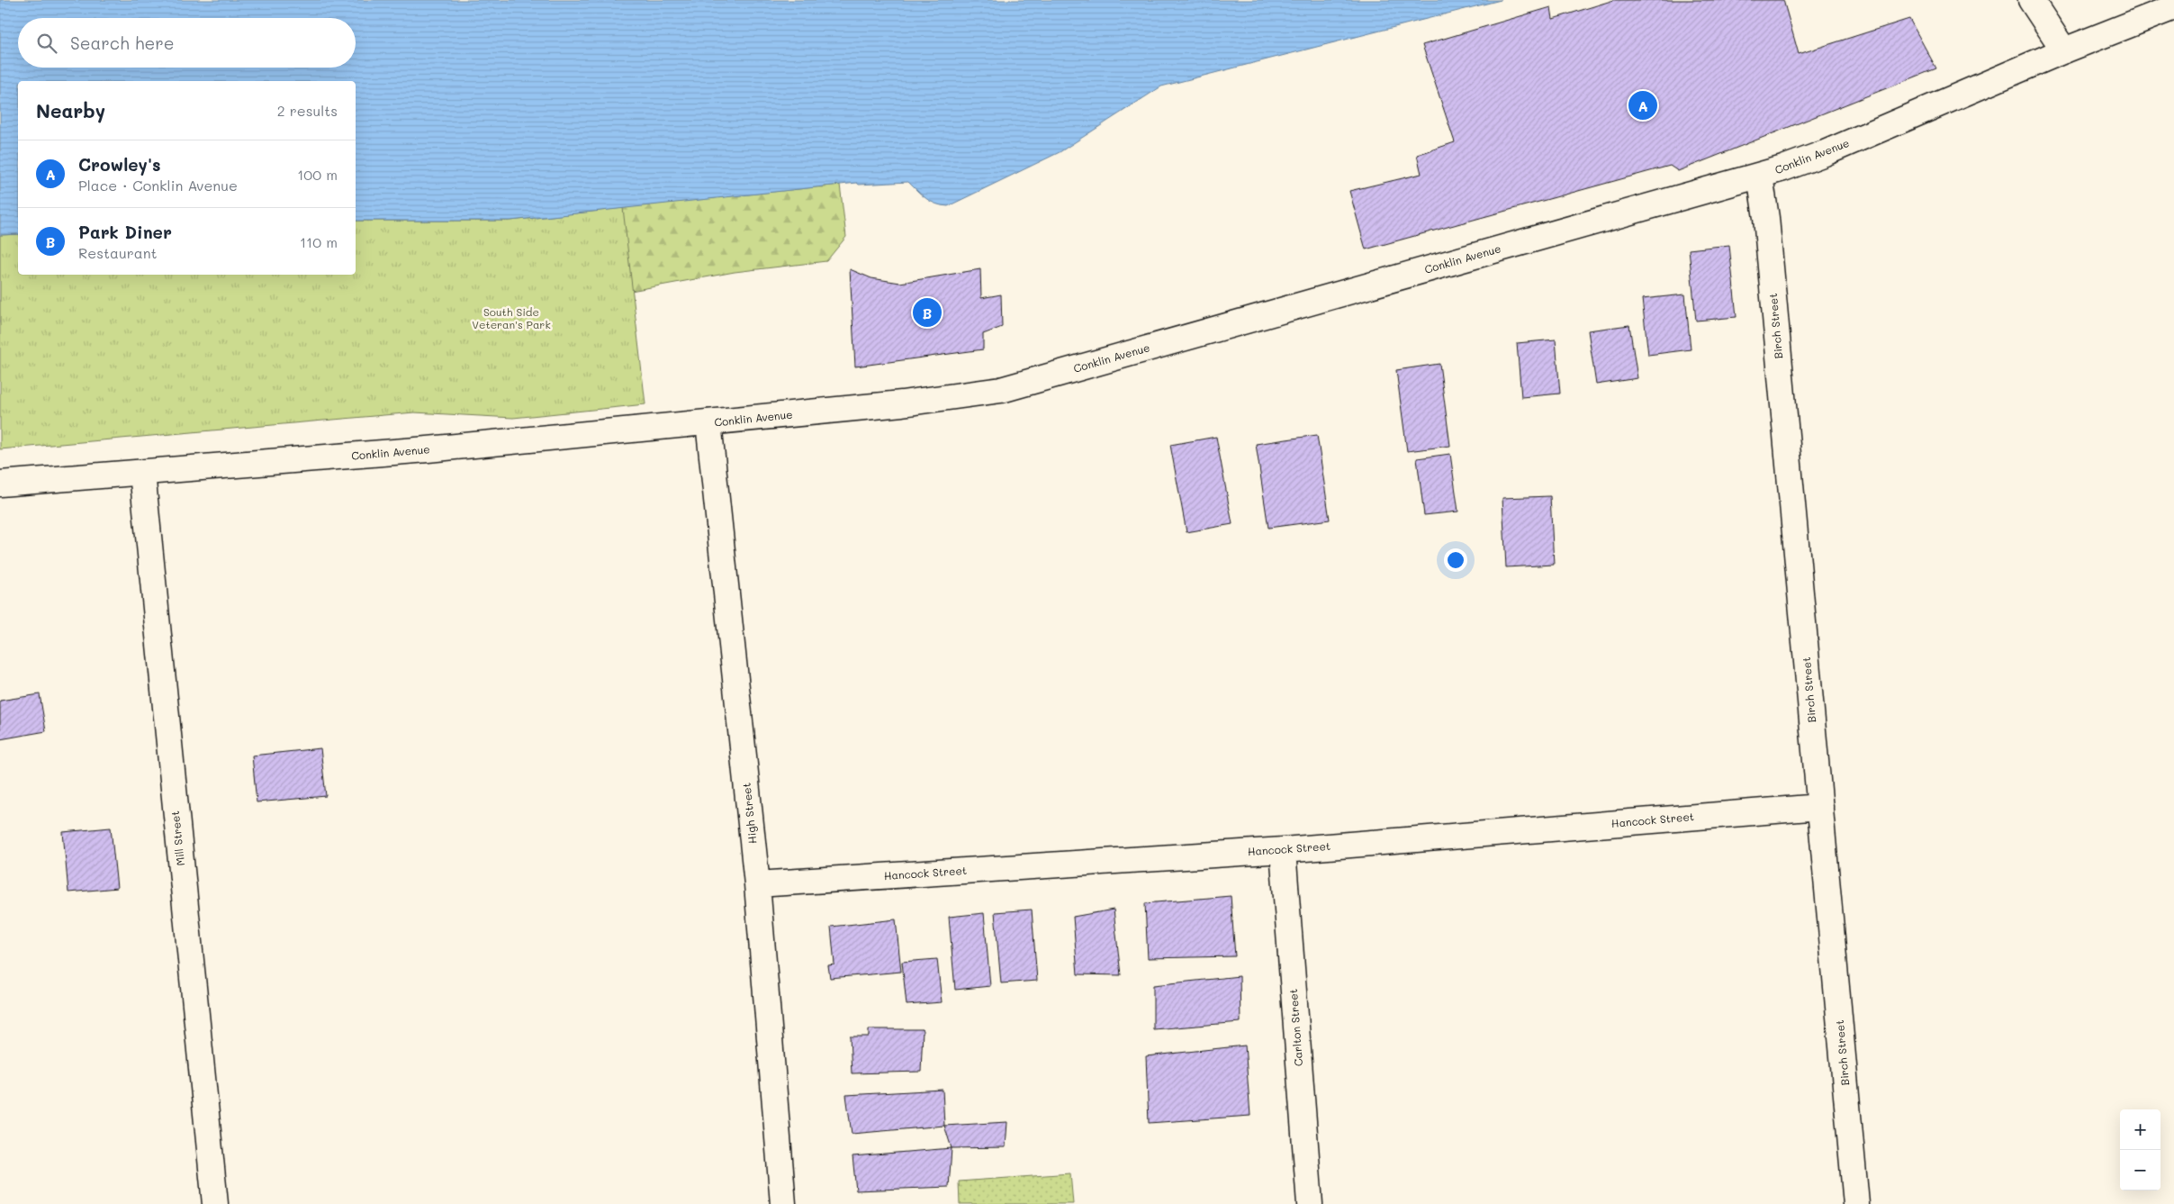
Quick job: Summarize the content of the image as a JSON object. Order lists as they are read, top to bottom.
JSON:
{
  "streets": {
    "street": [
      "Conklin Avenue",
      "Birch Street",
      "High Street",
      "Hancock Street",
      "Mill Street",
      "Carlton Street"
    ]
  },
  "crossings": [
    ["Conklin Avenue", "Birch Street"],
    ["Conklin Avenue", "High Street"],
    ["Conklin Avenue", "Mill Street"],
    ["Birch Street", "Hancock Street"],
    ["High Street", "Hancock Street"],
    ["Hancock Street", "Carlton Street"]
  ],
  "parks": ["South Side Veteran's Park"],
  "page": {
    "search": "Search here",
    "heading": ["Nearby", "2 results"],
    "pins": ["A", "B"],
    "list": [
      {
        "mark": "A",
        "name": "Crowley's",
        "note": "Place · Conklin Avenue",
        "value": "100 m"
      },
      {
        "mark": "B",
        "name": "Park Diner",
        "note": "Restaurant",
        "value": "110 m"
      }
    ],
    "map_buttons": ["+", "−"]
  }
}
